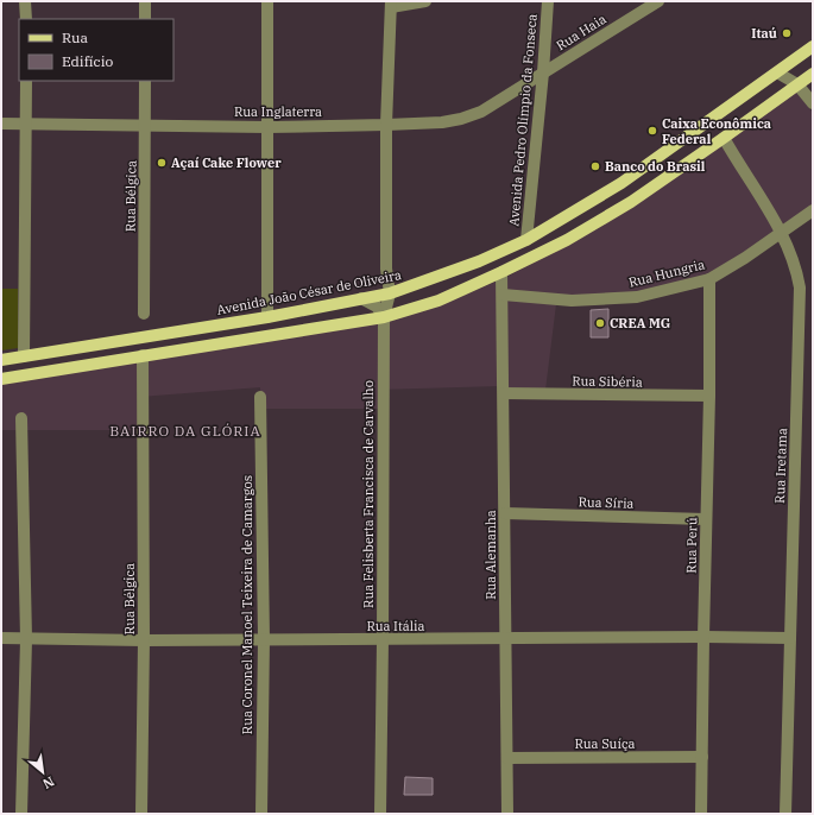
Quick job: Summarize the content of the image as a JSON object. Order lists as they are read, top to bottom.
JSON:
{
  "streets": {
    "main road": ["Avenida João César de Oliveira"],
    "street": [
      "Rua Haia",
      "Rua Inglaterra",
      "Avenida Pedro Olímpio da Fonseca",
      "Rua Bélgica",
      "Rua Hungria",
      "Rua Sibéria",
      "Rua Iretama",
      "Rua Felisberta Francisca de Carvalho",
      "Rua Síria",
      "Rua Perú",
      "Rua Alemanha",
      "Rua Coronel Manoel Teixeira de Camargos",
      "Rua Itália",
      "Rua Suíça"
    ]
  },
  "crossings": [
    ["Rua Haia", "Rua Inglaterra"],
    ["Rua Haia", "Avenida Pedro Olímpio da Fonseca"],
    ["Rua Inglaterra", "Avenida Pedro Olímpio da Fonseca"],
    ["Rua Inglaterra", "Rua Bélgica"],
    ["Avenida Pedro Olímpio da Fonseca", "Avenida João César de Oliveira"],
    ["Rua Bélgica", "Rua Itália"],
    ["Rua Hungria", "Rua Iretama"],
    ["Rua Hungria", "Rua Perú"],
    ["Rua Hungria", "Rua Alemanha"],
    ["Avenida João César de Oliveira", "Rua Felisberta Francisca de Carvalho"],
    ["Rua Sibéria", "Rua Perú"],
    ["Rua Sibéria", "Rua Alemanha"],
    ["Rua Iretama", "Rua Itália"],
    ["Rua Felisberta Francisca de Carvalho", "Rua Itália"],
    ["Rua Síria", "Rua Perú"],
    ["Rua Síria", "Rua Alemanha"],
    ["Rua Perú", "Rua Itália"],
    ["Rua Perú", "Rua Suíça"],
    ["Rua Alemanha", "Rua Itália"],
    ["Rua Alemanha", "Rua Suíça"],
    ["Rua Coronel Manoel Teixeira de Camargos", "Rua Itália"]
  ],
  "districts": ["BAIRRO DA GLÓRIA"],
  "places": [
    "Itaú",
    "Caixa Econômica Federal",
    "Açaí Cake Flower",
    "Banco do Brasil",
    "CREA MG"
  ],
  "legend": ["Rua", "Edifício"],
  "north": "bottom right"
}
